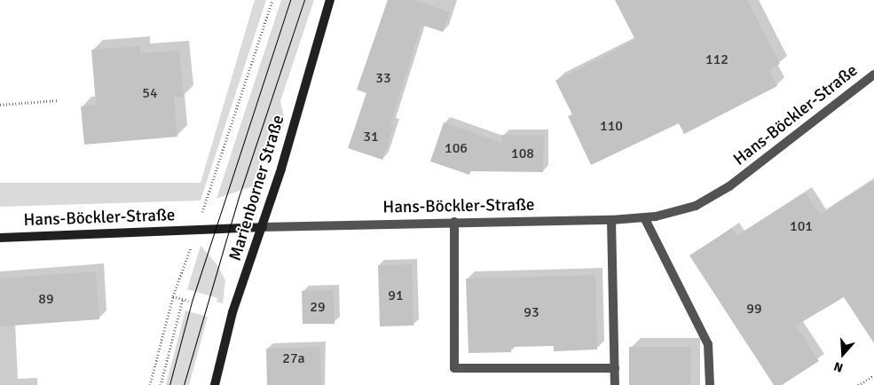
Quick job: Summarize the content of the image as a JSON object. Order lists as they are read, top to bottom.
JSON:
{
  "streets": {
    "street": ["Hans-Böckler-Straße", "Marienborner Straße"]
  },
  "crossings": [
    ["Hans-Böckler-Straße", "Marienborner Straße"]
  ],
  "house_numbers": [
    "112",
    "33",
    "54",
    "110",
    "31",
    "106",
    "108",
    "101",
    "91",
    "89",
    "29",
    "99",
    "93",
    "27a"
  ],
  "north": "bottom"
}
